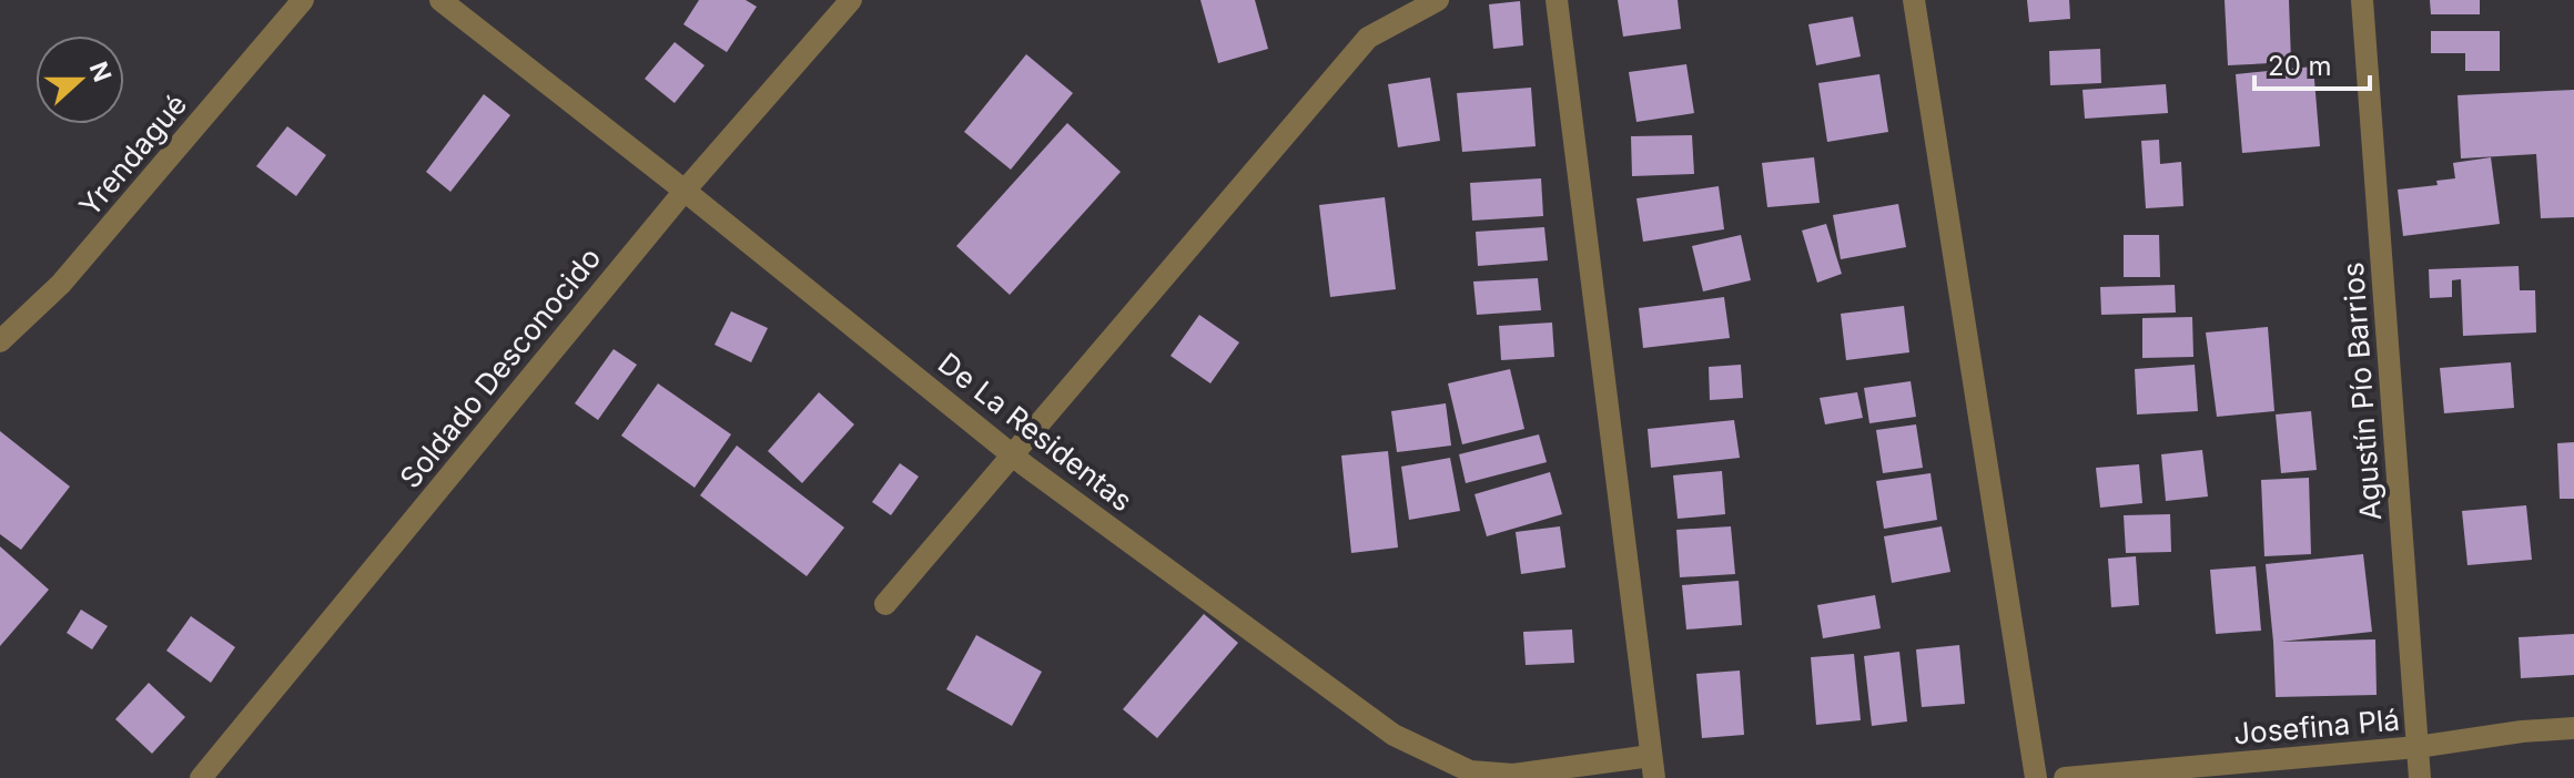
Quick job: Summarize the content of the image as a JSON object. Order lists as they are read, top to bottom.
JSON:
{
  "streets": {
    "street": [
      "Yrendagué",
      "Soldado Desconocido",
      "Agustín Pío Barrios",
      "De La Residentas",
      "Josefina Plá"
    ]
  },
  "crossings": [
    ["Soldado Desconocido", "De La Residentas"],
    ["Agustín Pío Barrios", "Josefina Plá"]
  ],
  "scale_bar": "20 m",
  "north": "right"
}
